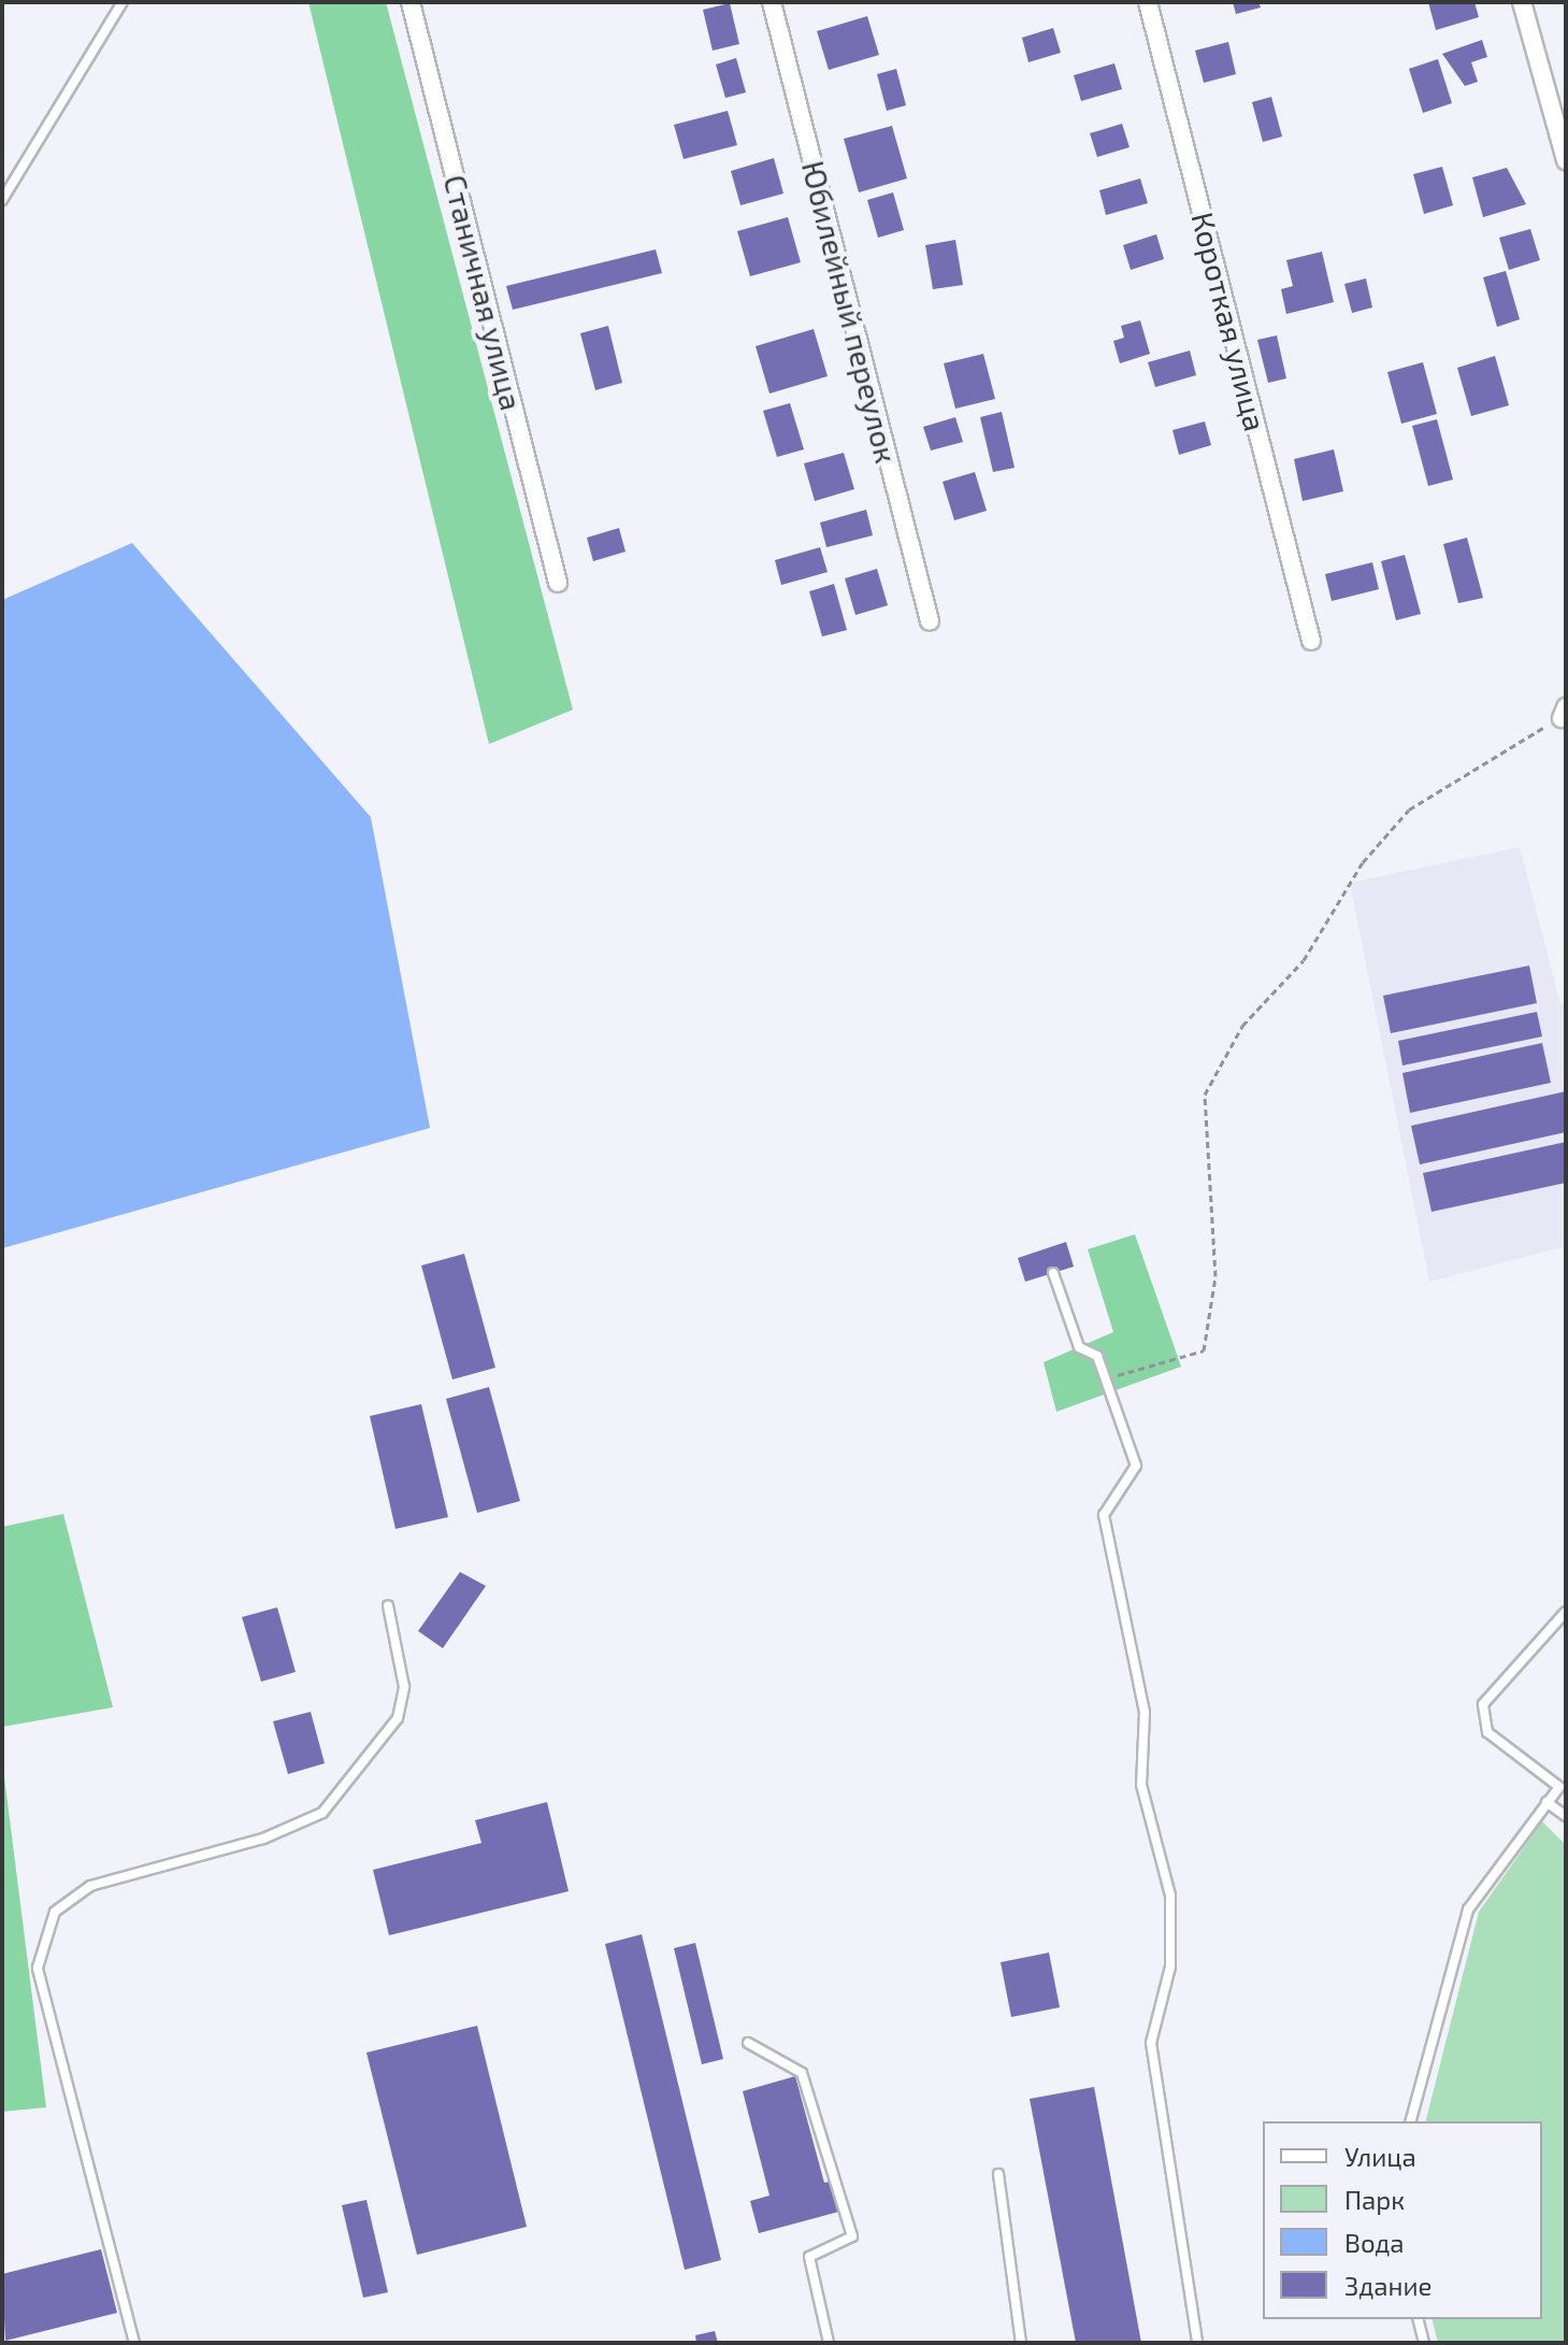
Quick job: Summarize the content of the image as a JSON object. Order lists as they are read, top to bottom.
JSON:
{
  "streets": {
    "street": ["Станичная улица", "Юбилейный переулок", "Короткая улица"]
  },
  "legend": [
    "Улица",
    "Парк",
    "Вода",
    "Здание"
  ]
}
